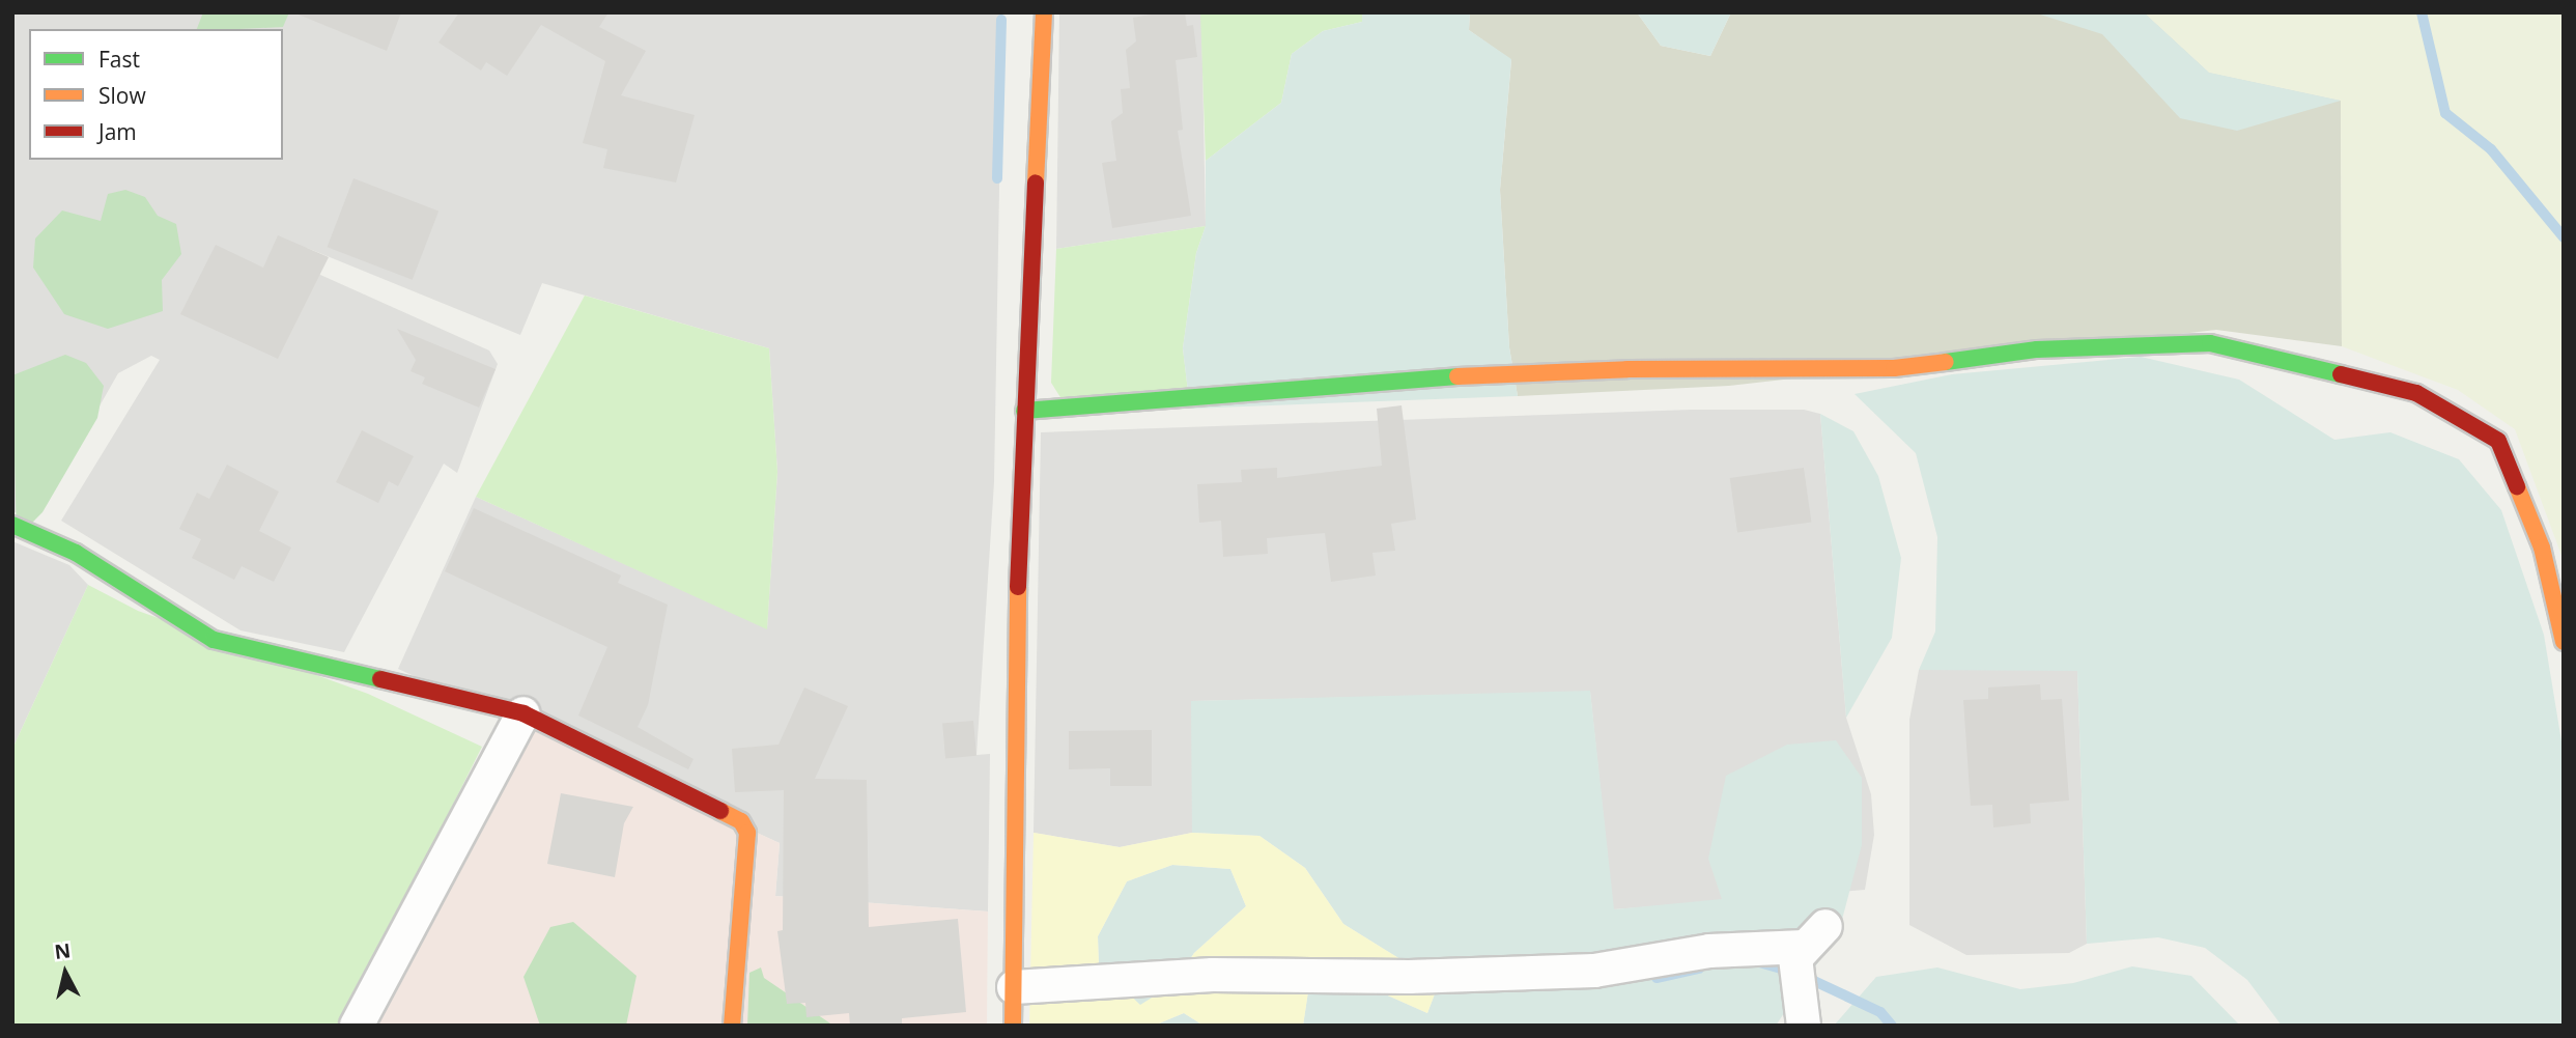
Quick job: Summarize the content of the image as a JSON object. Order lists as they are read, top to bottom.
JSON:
{
  "legend": ["Fast", "Slow", "Jam"],
  "north": "top"
}
